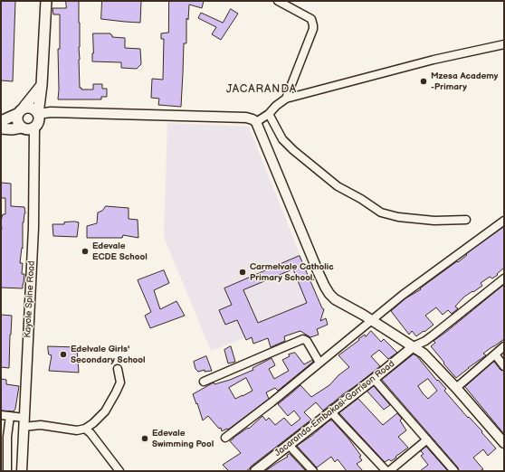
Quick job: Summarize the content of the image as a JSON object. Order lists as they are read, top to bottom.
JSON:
{
  "streets": {
    "street": ["Kayole Spine Road", "Jacaranda-Embakasi-Garrison Road"]
  },
  "districts": ["JACARANDA"],
  "places": [
    "Mzesa Academy -Primary",
    "Edevale ECDE School",
    "Carmelvale Catholic Primary School.",
    "Edelvale Girls' Secondary School",
    "Edevale Swimming Pool"
  ]
}
